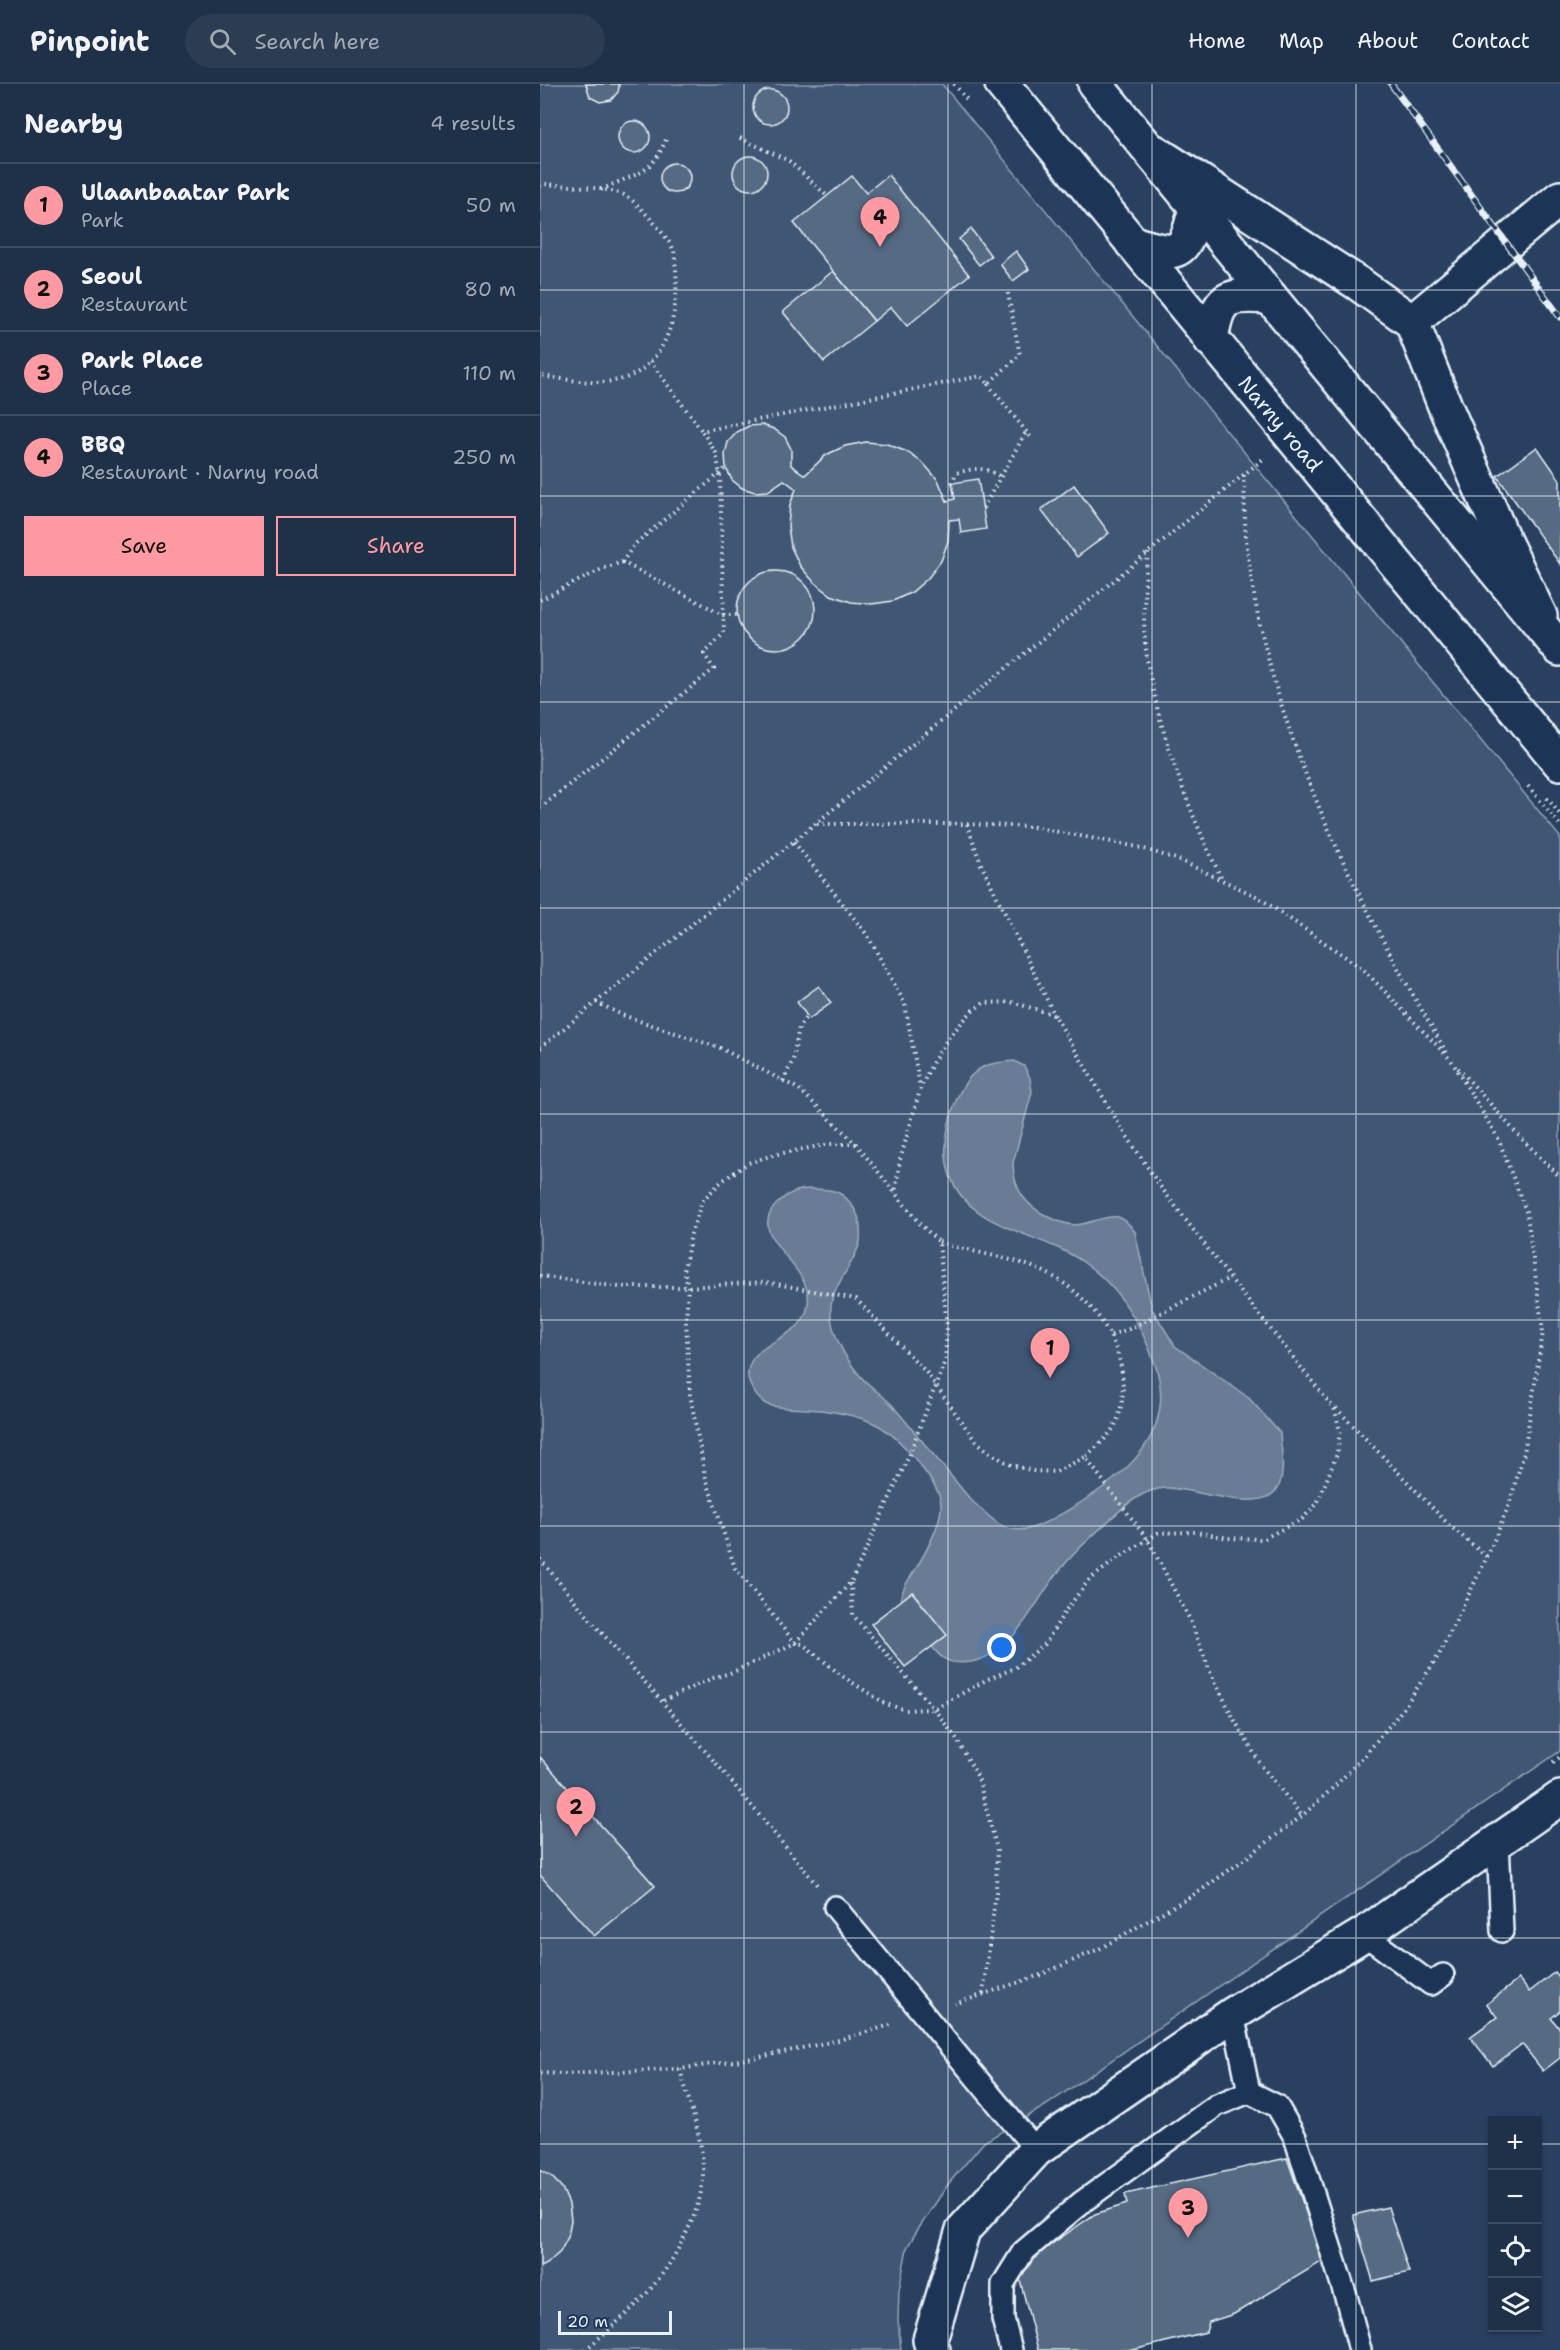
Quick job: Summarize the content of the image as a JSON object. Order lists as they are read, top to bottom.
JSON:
{
  "streets": {
    "main road": ["Narny road"]
  },
  "scale_bar": "20 m",
  "page": {
    "header": "Pinpoint",
    "search": "Search here",
    "nav": [
      "Home",
      "Map",
      "About",
      "Contact"
    ],
    "heading": ["Nearby", "4 results"],
    "list": [
      {
        "mark": "1",
        "name": "Ulaanbaatar Park",
        "note": "Park",
        "value": "50 m"
      },
      {
        "mark": "2",
        "name": "Seoul",
        "note": "Restaurant",
        "value": "80 m"
      },
      {
        "mark": "3",
        "name": "Park Place",
        "note": "Place",
        "value": "110 m"
      },
      {
        "mark": "4",
        "name": "BBQ",
        "note": "Restaurant · Narny road",
        "value": "250 m"
      }
    ],
    "pins": [
      "4",
      "1",
      "2",
      "3"
    ],
    "buttons": ["Save", "Share"],
    "map_buttons": ["+", "−"],
    "scale": "20 m"
  }
}
